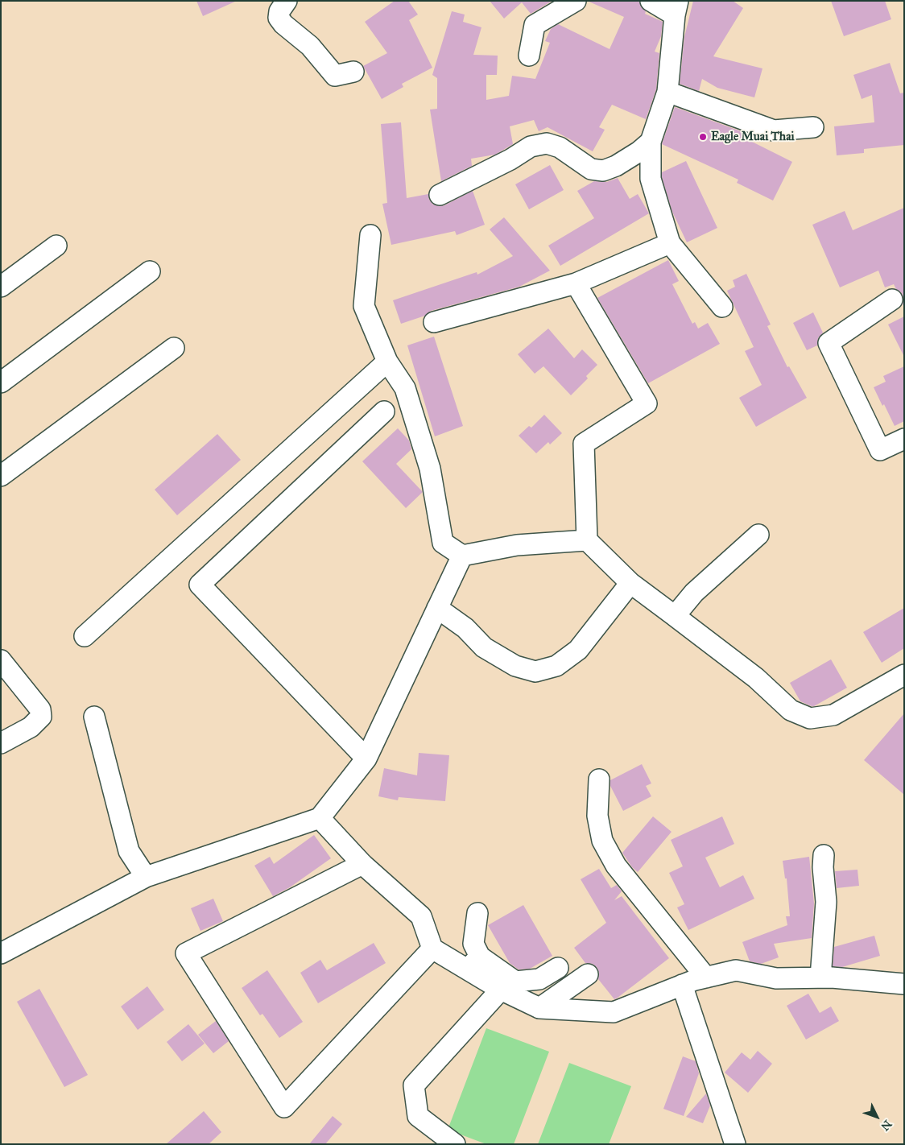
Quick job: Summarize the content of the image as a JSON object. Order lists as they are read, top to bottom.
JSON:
{
  "places": ["Eagle Muai Thai"],
  "north": "bottom right"
}
